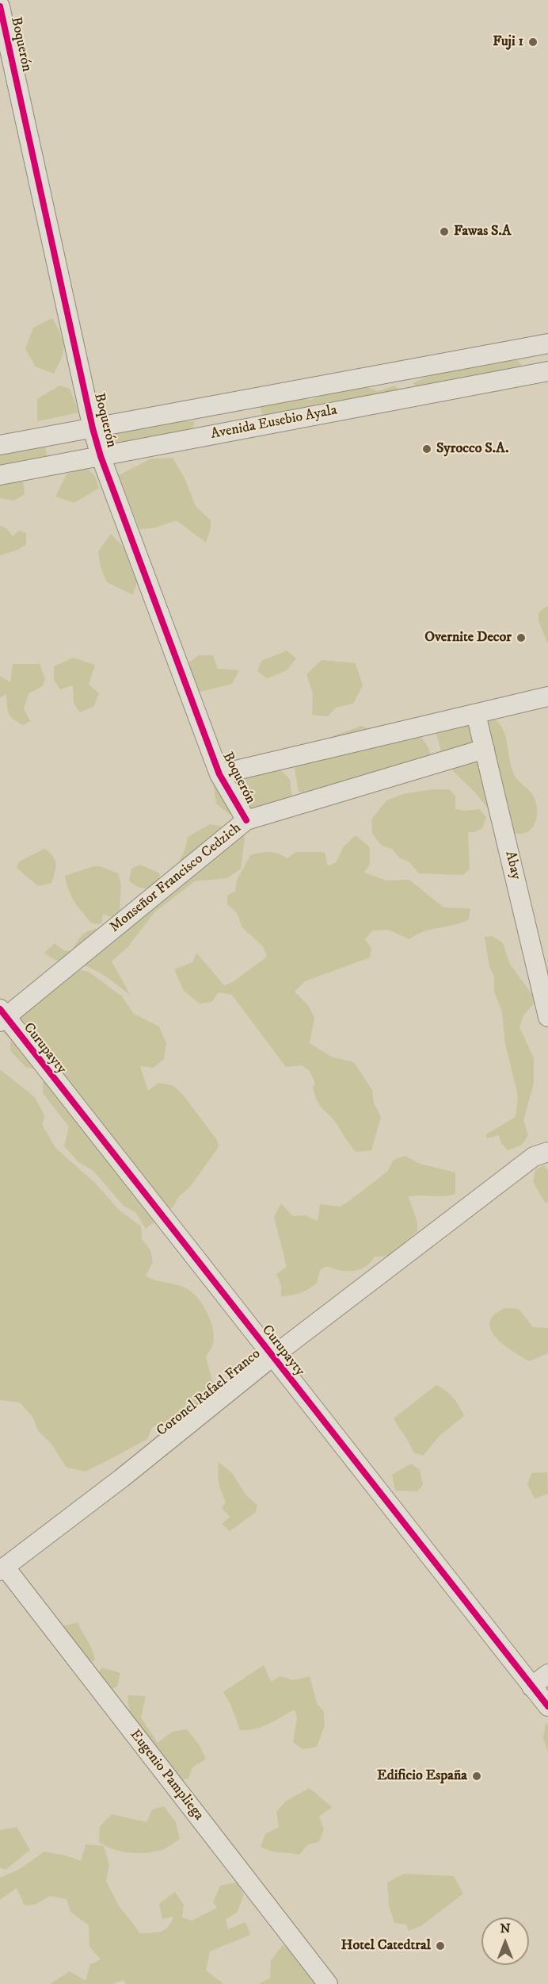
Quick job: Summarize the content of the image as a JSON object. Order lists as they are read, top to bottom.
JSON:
{
  "streets": {
    "street": [
      "Boquerón",
      "Avenida Eusebio Ayala",
      "Abay",
      "Monseñor Francisco Cedzich",
      "Curupayty",
      "Coronel Rafael Franco",
      "Eugenio Pampliega"
    ]
  },
  "crossings": [
    ["Boquerón", "Avenida Eusebio Ayala"],
    ["Boquerón", "Monseñor Francisco Cedzich"],
    ["Abay", "Monseñor Francisco Cedzich"],
    ["Monseñor Francisco Cedzich", "Curupayty"],
    ["Curupayty", "Coronel Rafael Franco"],
    ["Coronel Rafael Franco", "Eugenio Pampliega"]
  ],
  "places": [
    "Fuji 1",
    "Fawas S.A",
    "Syrocco S.A.",
    "Overnite Decor",
    "Edificio España",
    "Hotel Catedtral"
  ],
  "north": "top"
}
